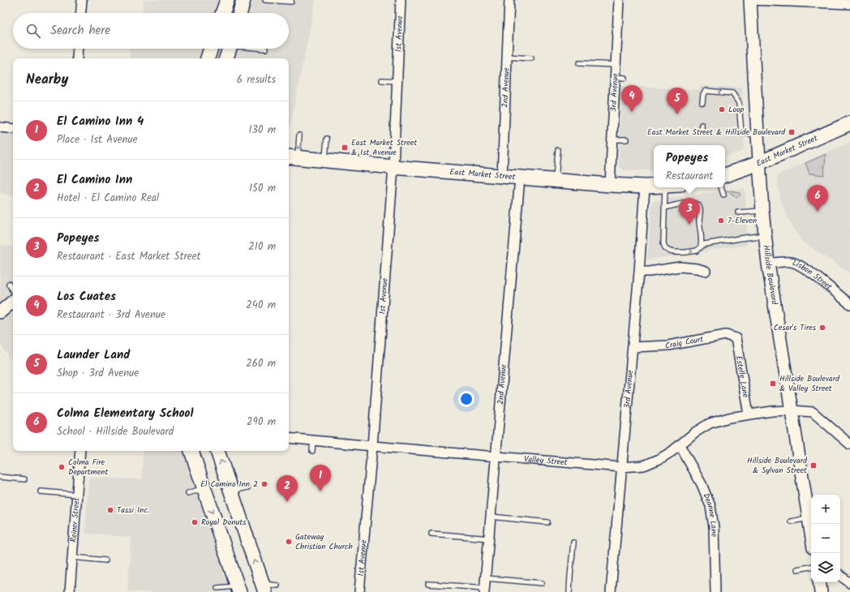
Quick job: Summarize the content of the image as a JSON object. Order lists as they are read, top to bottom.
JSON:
{
  "streets": {
    "main road": ["East Market Street", "Hillside Boulevard"],
    "street": [
      "1st Avenue",
      "2nd Avenue",
      "3rd Avenue",
      "Lisbon Street",
      "Craig Court",
      "Estelle Lane",
      "Valley Street",
      "Deanne Lane",
      "Reiner Street"
    ]
  },
  "crossings": [
    ["1st Avenue", "East Market Street"],
    ["1st Avenue", "Valley Street"],
    ["2nd Avenue", "East Market Street"],
    ["2nd Avenue", "Valley Street"],
    ["3rd Avenue", "East Market Street"],
    ["3rd Avenue", "Craig Court"],
    ["3rd Avenue", "Valley Street"],
    ["East Market Street", "Hillside Boulevard"],
    ["Hillside Boulevard", "Lisbon Street"],
    ["Hillside Boulevard", "Valley Street"],
    ["Craig Court", "Estelle Lane"],
    ["Estelle Lane", "Valley Street"],
    ["Valley Street", "Deanne Lane"]
  ],
  "places": {
    "other": [
      "Loop",
      "7-Eleven",
      "Cesar's Tires",
      "Colma Fire Department",
      "El Camino Inn 2",
      "Tassi Inc.",
      "Royal Donuts",
      "Gateway Christian Church"
    ],
    "transit": [
      "East Market Street & Hillside Boulevard",
      "East Market Street & 1st Avenue",
      "Hillside Boulevard & Valley Street",
      "Hillside Boulevard & Sylvan Street"
    ]
  },
  "page": {
    "search": "Search here",
    "heading": ["Nearby", "6 results"],
    "pins": [
      "4",
      "5",
      "6",
      "3",
      "1",
      "2"
    ],
    "list": [
      {
        "mark": "1",
        "name": "El Camino Inn 4",
        "note": "Place · 1st Avenue",
        "value": "130 m"
      },
      {
        "mark": "2",
        "name": "El Camino Inn",
        "note": "Hotel · El Camino Real",
        "value": "150 m"
      },
      {
        "mark": "3",
        "name": "Popeyes",
        "note": "Restaurant · East Market Street",
        "value": "210 m"
      },
      {
        "mark": "4",
        "name": "Los Cuates",
        "note": "Restaurant · 3rd Avenue",
        "value": "240 m"
      },
      {
        "mark": "5",
        "name": "Launder Land",
        "note": "Shop · 3rd Avenue",
        "value": "260 m"
      },
      {
        "mark": "6",
        "name": "Colma Elementary School",
        "note": "School · Hillside Boulevard",
        "value": "290 m"
      }
    ],
    "popup": ["Popeyes", "Restaurant"],
    "map_buttons": ["+", "−"]
  }
}
